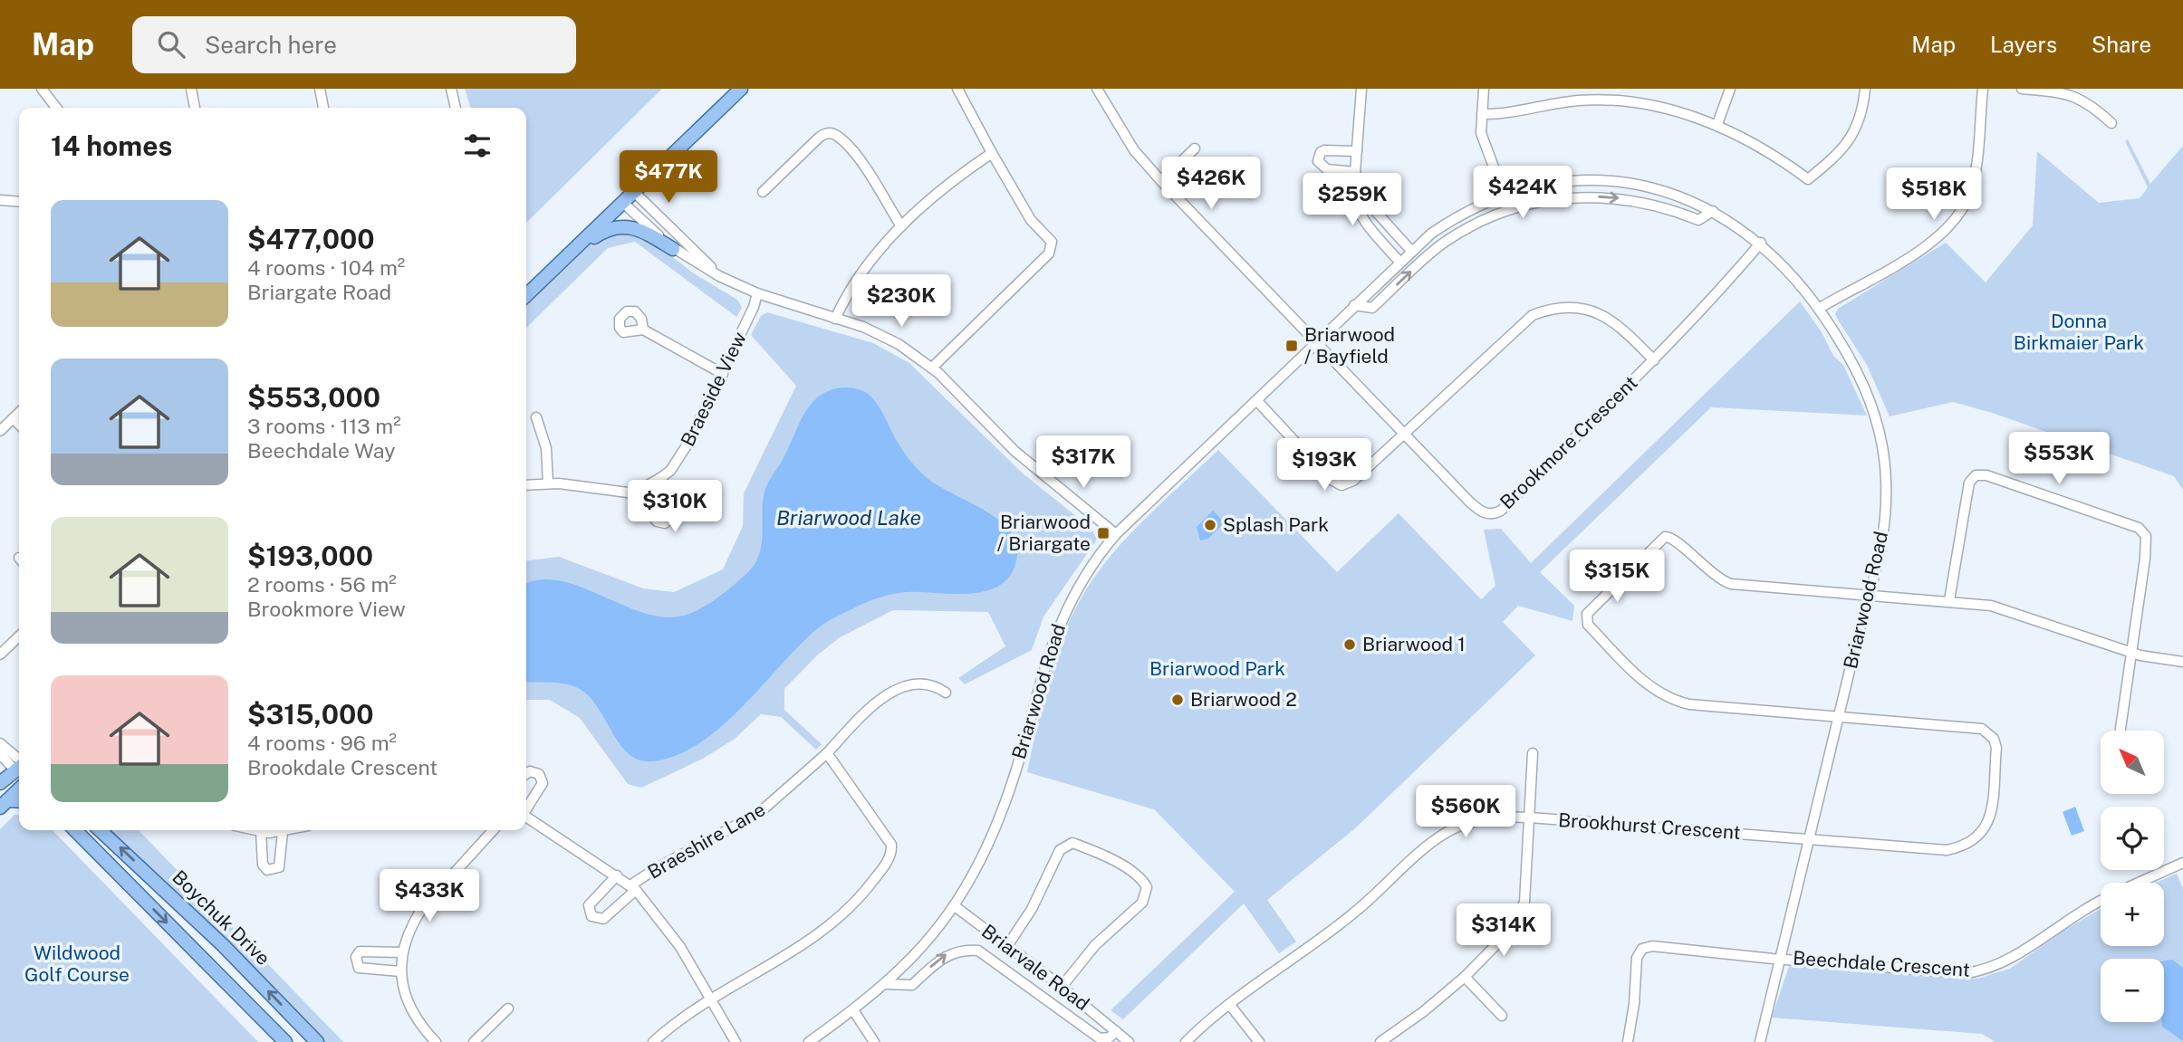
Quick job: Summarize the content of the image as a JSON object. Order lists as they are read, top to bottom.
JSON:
{
  "streets": {
    "main road": ["Boychuk Drive"],
    "street": [
      "Braeside View",
      "Brookmore Crescent",
      "Briarwood Road",
      "Brookhurst Crescent",
      "Braeshire Lane",
      "Beechdale Crescent",
      "Briarvale Road"
    ]
  },
  "crossings": [
    ["Brookmore Crescent", "Briarwood Road"],
    ["Briarwood Road", "Brookhurst Crescent"],
    ["Briarwood Road", "Beechdale Crescent"],
    ["Briarwood Road", "Briarvale Road"]
  ],
  "water": ["Briarwood Lake"],
  "parks": ["Donna Birkmaier Park", "Briarwood Park", "Wildwood Golf Course"],
  "places": {
    "transit": ["Briarwood / Bayfield", "Briarwood / Briargate"],
    "other": ["Splash Park", "Briarwood 1", "Briarwood 2"]
  },
  "north": "top left",
  "page": {
    "header": "Map",
    "search": "Search here",
    "nav": ["Map", "Layers", "Share"],
    "heading": "14 homes",
    "price": [
      "$477K",
      "$426K",
      "$424K",
      "$518K",
      "$259K",
      "$230K",
      "$553K",
      "$317K",
      "$193K",
      "$310K",
      "$315K",
      "$560K",
      "$433K",
      "$314K"
    ],
    "list": [
      {
        "name": "$477,000",
        "note": "4 rooms · 104 m² · Briargate Road"
      },
      {
        "name": "$553,000",
        "note": "3 rooms · 113 m² · Beechdale Way"
      },
      {
        "name": "$193,000",
        "note": "2 rooms · 56 m² · Brookmore View"
      },
      {
        "name": "$315,000",
        "note": "4 rooms · 96 m² · Brookdale Crescent"
      }
    ],
    "map_buttons": ["+", "−"]
  }
}
